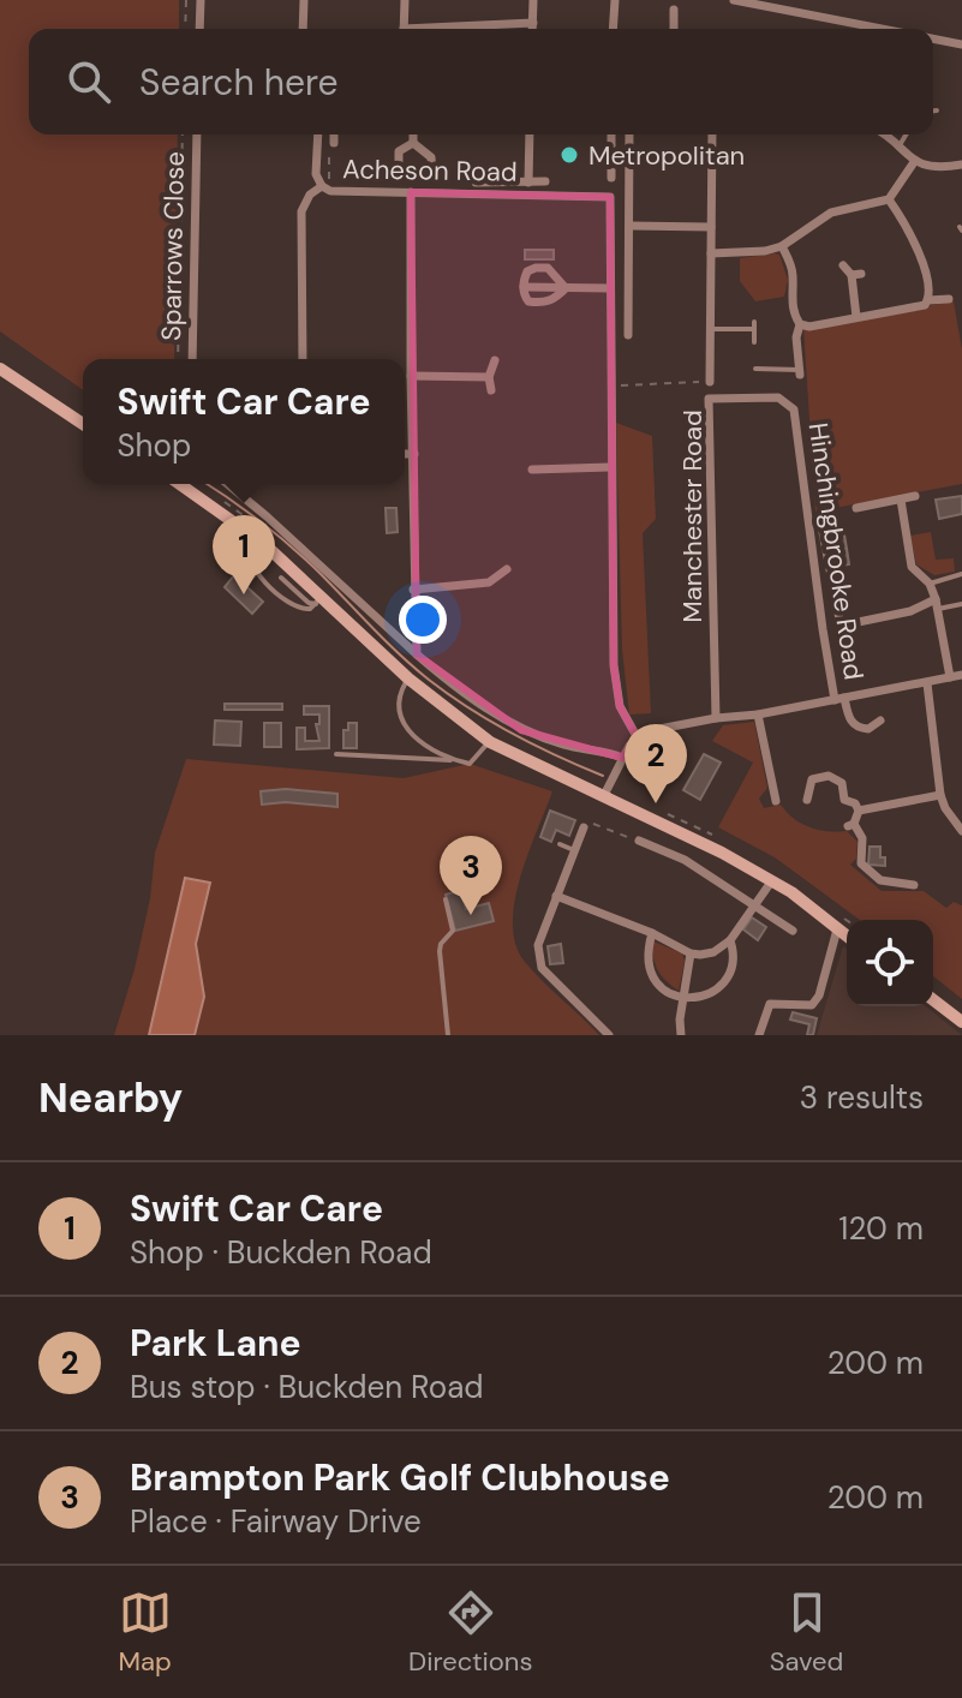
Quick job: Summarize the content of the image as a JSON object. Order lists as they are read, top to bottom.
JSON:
{
  "streets": {
    "street": [
      "Acheson Road",
      "Sparrows Close",
      "Manchester Road",
      "Hinchingbrooke Road"
    ]
  },
  "crossings": [
    ["Manchester Road", "Hinchingbrooke Road"]
  ],
  "places": ["Metropolitan"],
  "page": {
    "search": "Search here",
    "popup": ["Swift Car Care", "Shop"],
    "pins": ["1", "2", "3"],
    "heading": ["Nearby", "3 results"],
    "list": [
      {
        "mark": "1",
        "name": "Swift Car Care",
        "note": "Shop · Buckden Road",
        "value": "120 m"
      },
      {
        "mark": "2",
        "name": "Park Lane",
        "note": "Bus stop · Buckden Road",
        "value": "200 m"
      },
      {
        "mark": "3",
        "name": "Brampton Park Golf Clubhouse",
        "note": "Place · Fairway Drive",
        "value": "200 m"
      }
    ],
    "nav": ["Map", "Directions", "Saved"]
  }
}
